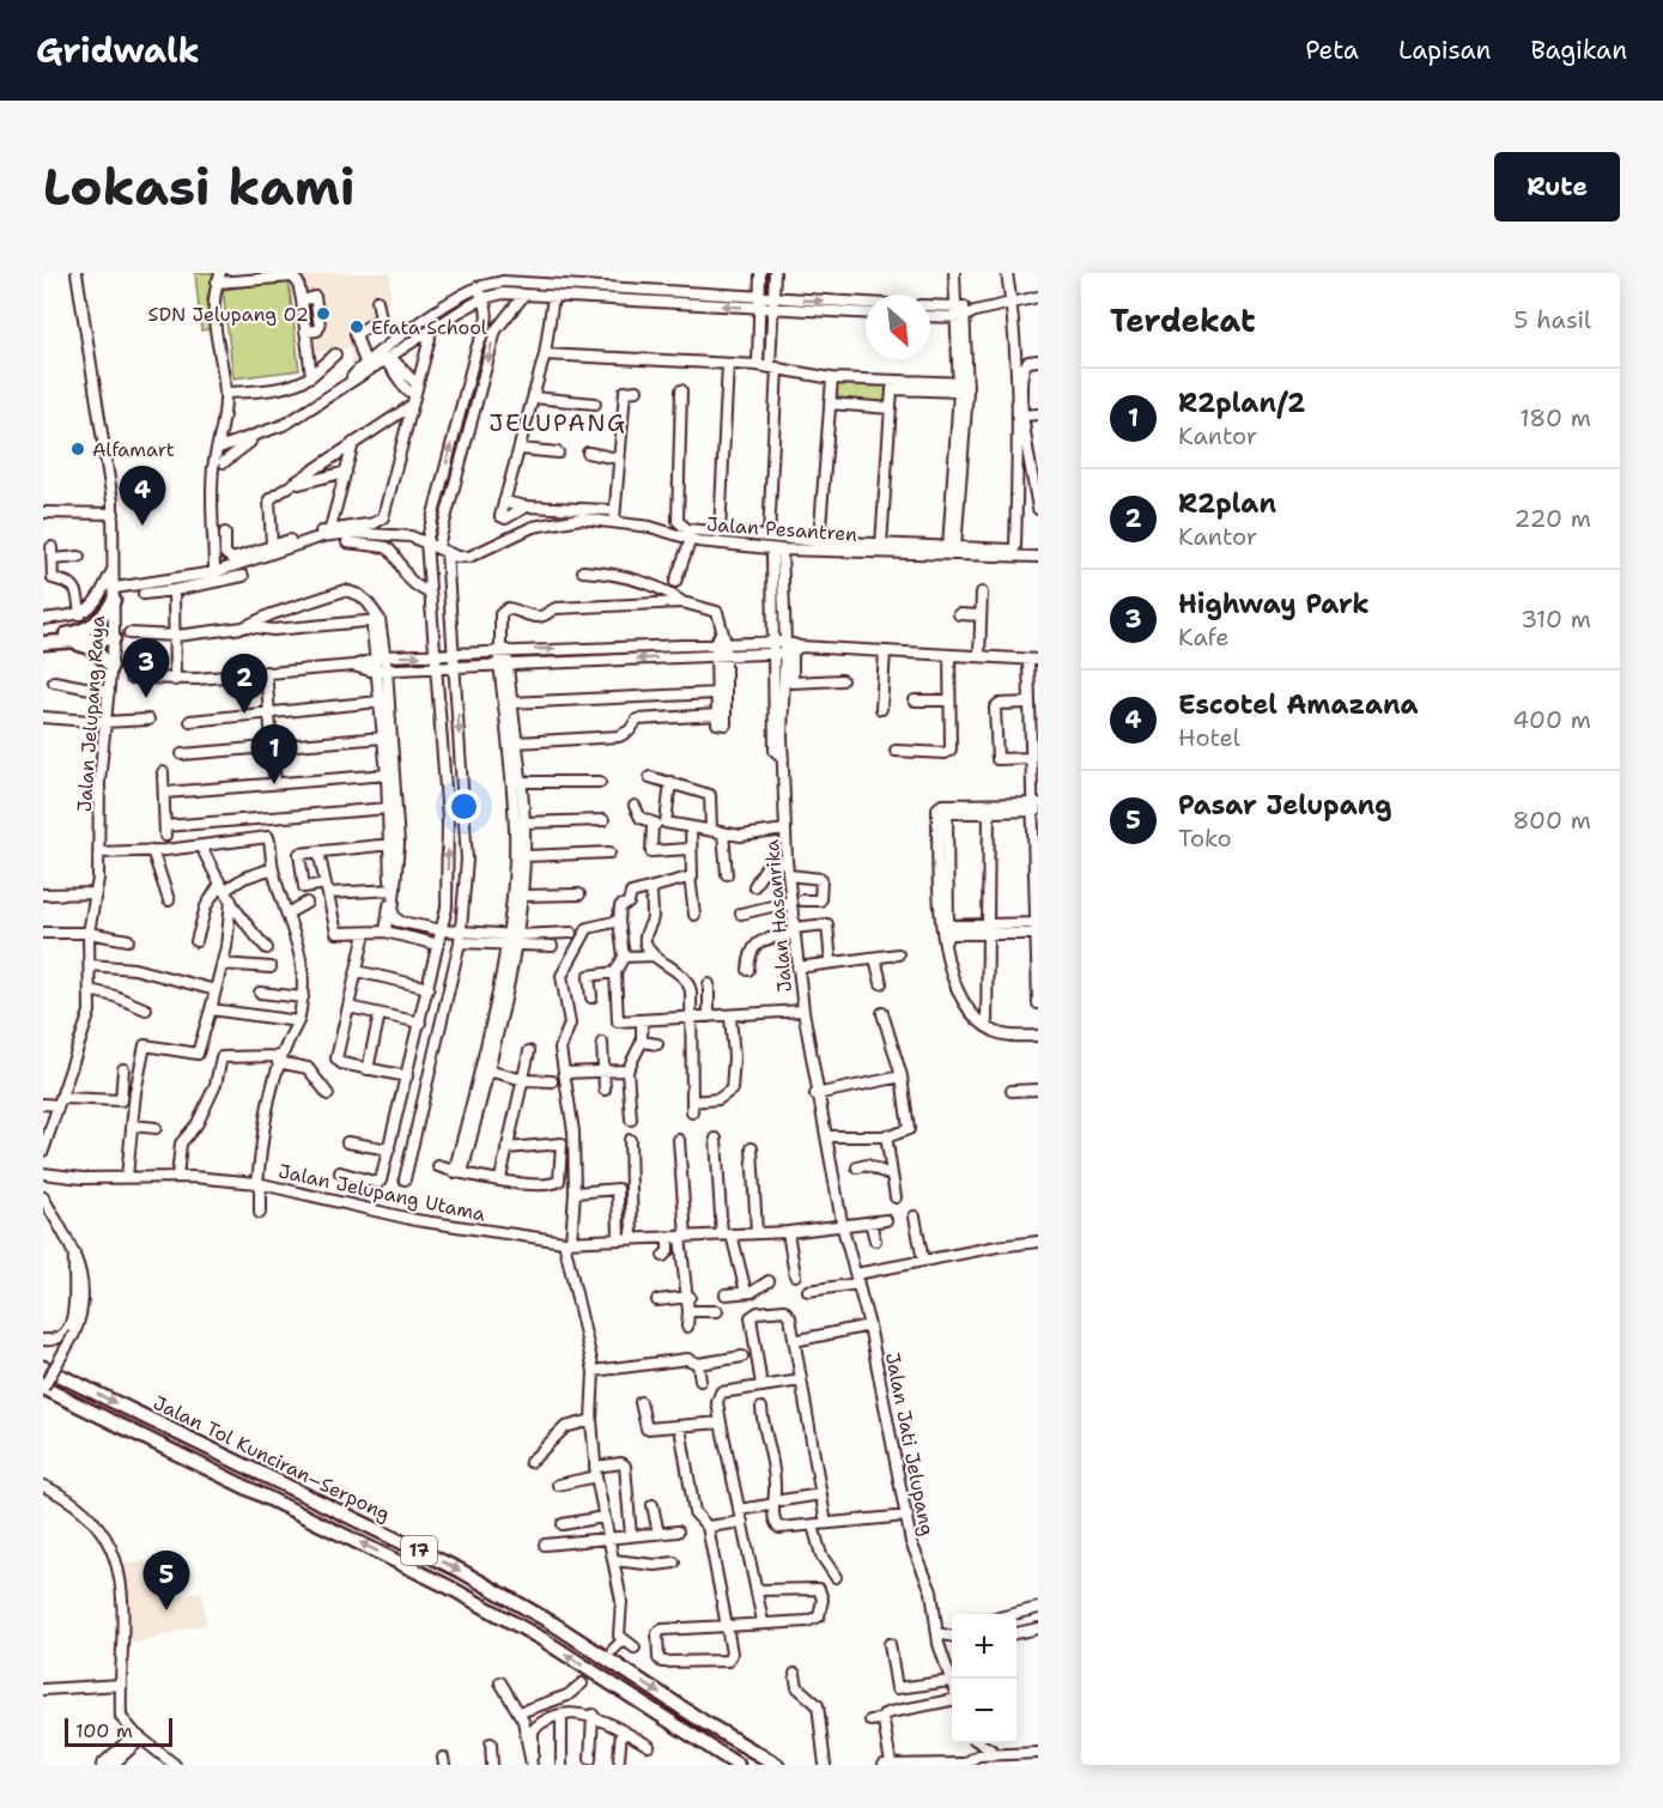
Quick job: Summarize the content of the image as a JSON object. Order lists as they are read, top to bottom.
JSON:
{
  "streets": {
    "highway": ["Jalan Tol Kunciran–Serpong", "17"],
    "street": [
      "Jalan Pesantren",
      "Jalan Jelupang Raya",
      "Jalan Hasanrika",
      "Jalan Jelupang Utama",
      "Jalan Jati Jelupang"
    ]
  },
  "crossings": [
    ["Jalan Pesantren", "Jalan Jelupang Raya"],
    ["Jalan Pesantren", "Jalan Hasanrika"],
    ["Jalan Hasanrika", "Jalan Jelupang Utama"],
    ["Jalan Hasanrika", "Jalan Jati Jelupang"]
  ],
  "districts": ["JELUPANG"],
  "places": ["SDN Jelupang 02", "Efata School", "Alfamart"],
  "scale_bar": "100 m",
  "north": "bottom right",
  "page": {
    "header": "Gridwalk",
    "nav": ["Peta", "Lapisan", "Bagikan"],
    "buttons": "Rute",
    "title": "Lokasi kami",
    "heading": ["Terdekat", "5 hasil"],
    "list": [
      {
        "mark": "1",
        "name": "R2plan/2",
        "note": "Kantor",
        "value": "180 m"
      },
      {
        "mark": "2",
        "name": "R2plan",
        "note": "Kantor",
        "value": "220 m"
      },
      {
        "mark": "3",
        "name": "Highway Park",
        "note": "Kafe",
        "value": "310 m"
      },
      {
        "mark": "4",
        "name": "Escotel Amazana",
        "note": "Hotel",
        "value": "400 m"
      },
      {
        "mark": "5",
        "name": "Pasar Jelupang",
        "note": "Toko",
        "value": "800 m"
      }
    ],
    "pins": [
      "4",
      "3",
      "2",
      "1",
      "5"
    ],
    "map_buttons": ["+", "−"],
    "scale": "100 m"
  }
}
